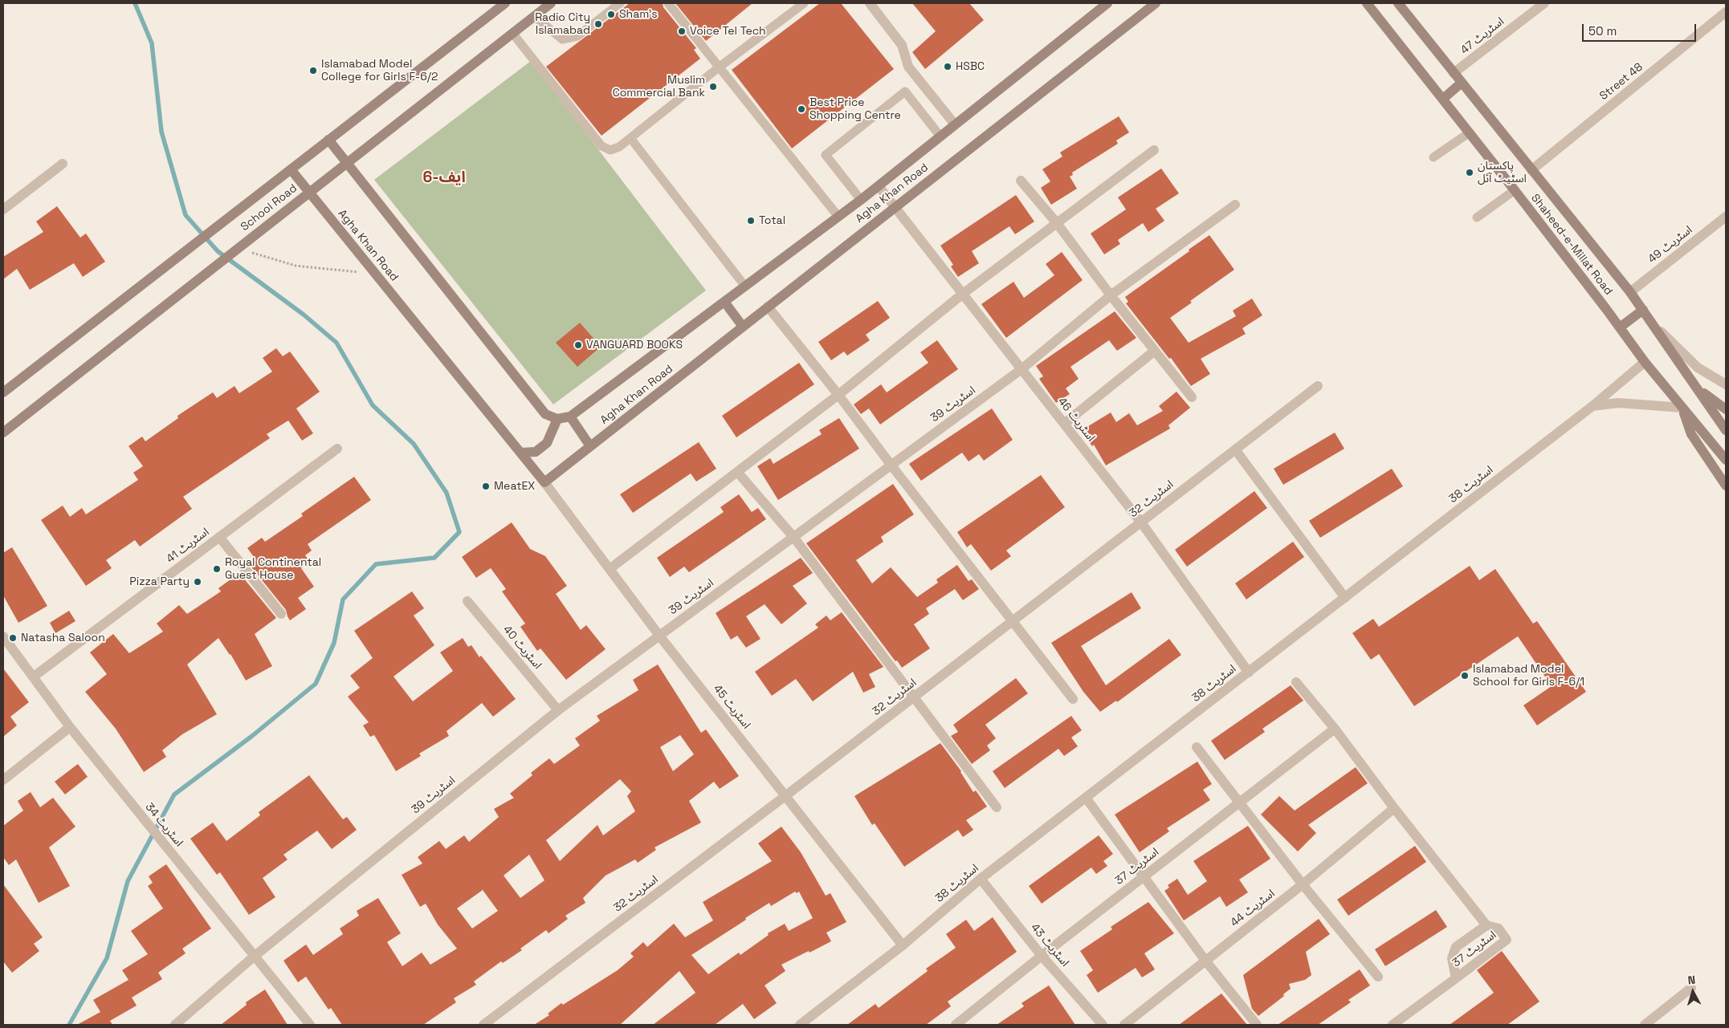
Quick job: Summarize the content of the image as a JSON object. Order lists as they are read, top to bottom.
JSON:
{
  "streets": {
    "street": [
      "اسٹریٹ 47",
      "Street 48",
      "Agha Khan Road",
      "School Road",
      "Shaheed-e-Millat Road",
      "اسٹریٹ 49",
      "اسٹریٹ 39",
      "اسٹریٹ 46",
      "اسٹریٹ 38",
      "اسٹریٹ 32",
      "اسٹریٹ 41",
      "اسٹریٹ 40",
      "اسٹریٹ 45",
      "اسٹریٹ 34",
      "اسٹریٹ 37",
      "اسٹریٹ 44",
      "اسٹریٹ 43"
    ]
  },
  "crossings": [
    ["اسٹریٹ 47", "Shaheed-e-Millat Road"],
    ["Street 48", "Shaheed-e-Millat Road"],
    ["Agha Khan Road", "School Road"],
    ["Agha Khan Road", "اسٹریٹ 46"],
    ["Agha Khan Road", "اسٹریٹ 45"],
    ["Shaheed-e-Millat Road", "اسٹریٹ 49"],
    ["Shaheed-e-Millat Road", "اسٹریٹ 38"],
    ["اسٹریٹ 39", "اسٹریٹ 46"],
    ["اسٹریٹ 39", "اسٹریٹ 40"],
    ["اسٹریٹ 39", "اسٹریٹ 45"],
    ["اسٹریٹ 39", "اسٹریٹ 34"],
    ["اسٹریٹ 46", "اسٹریٹ 38"],
    ["اسٹریٹ 46", "اسٹریٹ 32"],
    ["اسٹریٹ 38", "اسٹریٹ 45"],
    ["اسٹریٹ 38", "اسٹریٹ 43"],
    ["اسٹریٹ 32", "اسٹریٹ 45"],
    ["اسٹریٹ 41", "اسٹریٹ 34"],
    ["اسٹریٹ 37", "اسٹریٹ 43"]
  ],
  "districts": ["ایف-6"],
  "places": [
    "Sham's",
    "Radio City Islamabad",
    "Voice Tel Tech",
    "HSBC",
    "Islamabad Model College for Girls F-6/2",
    "Muslim Commercial Bank",
    "Best Price Shopping Centre",
    "پاکستان اسٹیٹ آئل",
    "Total",
    "VANGUARD BOOKS",
    "MeatEX",
    "Royal Continental Guest House",
    "Pizza Party",
    "Natasha Saloon",
    "Islamabad Model School for Girls F-6/1"
  ],
  "scale_bar": "50 m",
  "north": "top"
}
